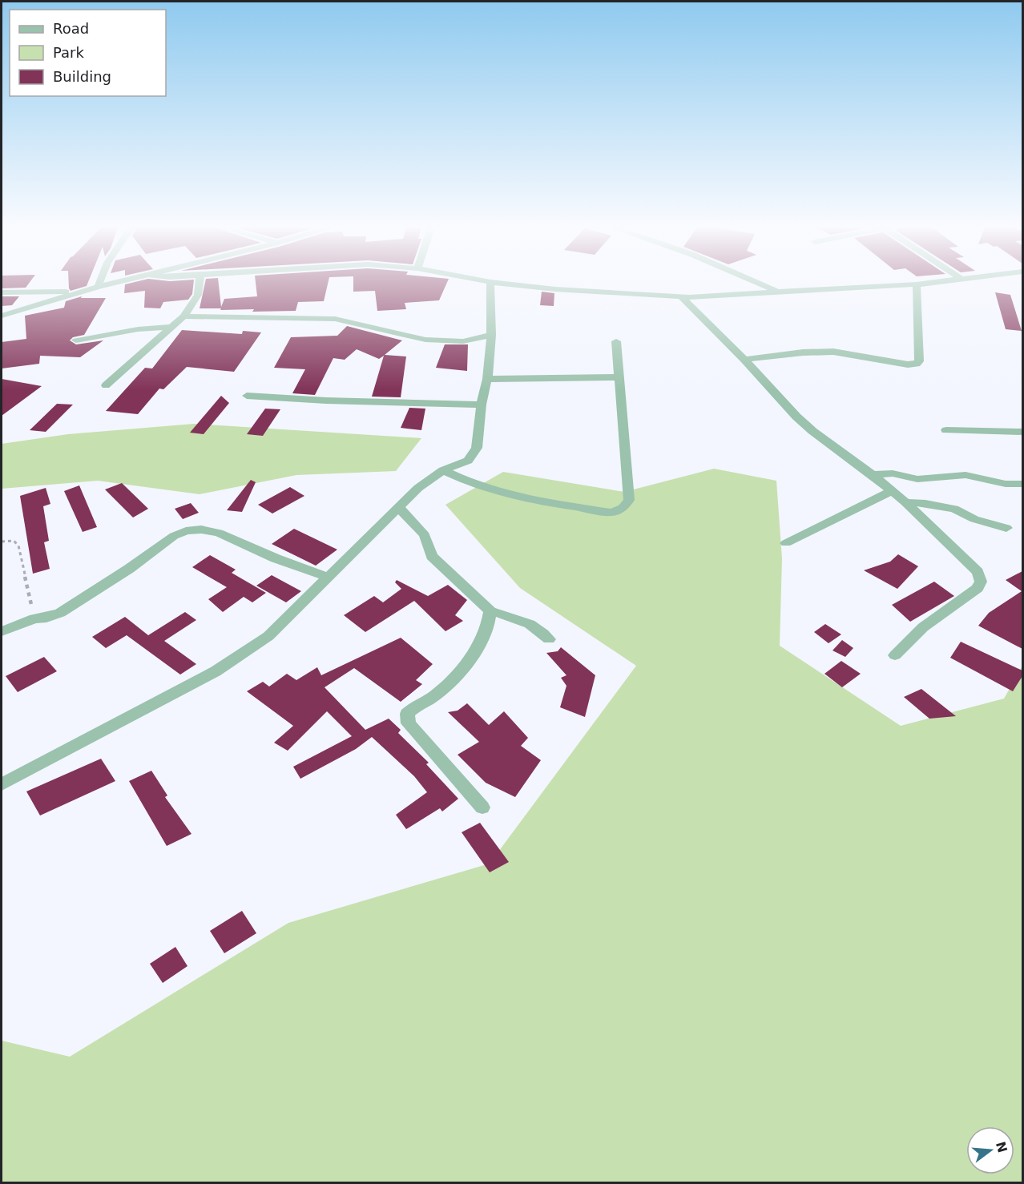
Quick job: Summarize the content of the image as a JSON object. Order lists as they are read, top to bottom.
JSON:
{
  "legend": ["Road", "Park", "Building"],
  "north": "right"
}
